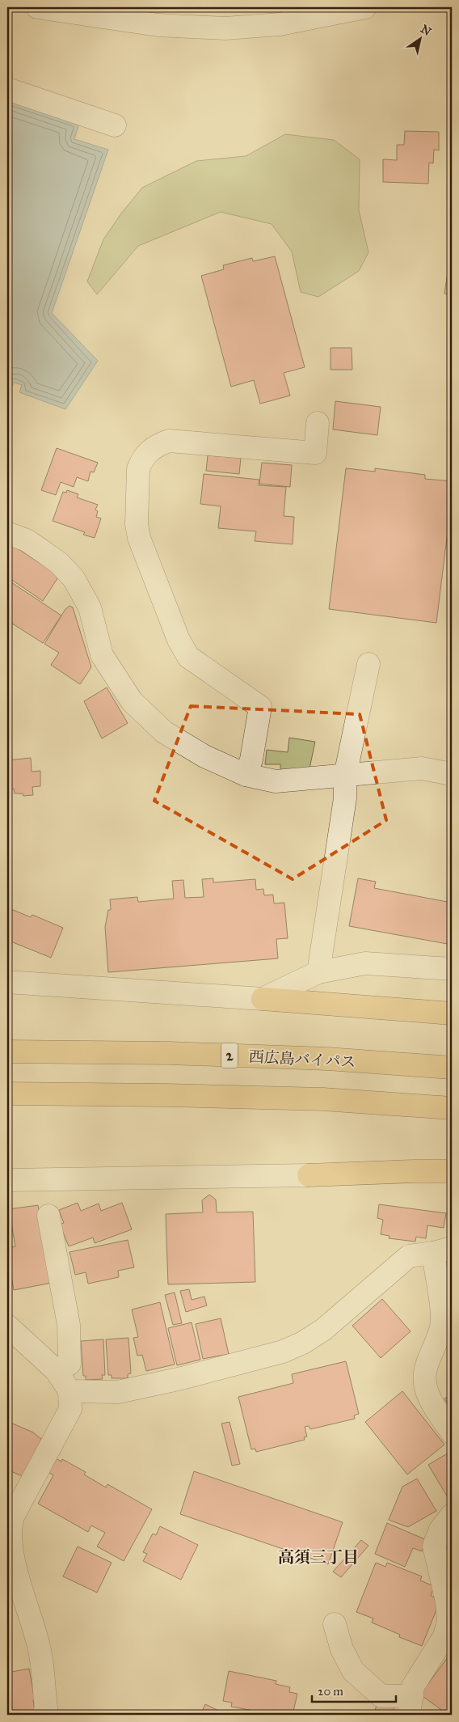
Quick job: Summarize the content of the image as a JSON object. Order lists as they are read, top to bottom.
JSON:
{
  "streets": {
    "highway": ["2", "西広島バイパス"]
  },
  "districts": ["高須三丁目"],
  "scale_bar": "20 m",
  "north": "top right"
}
